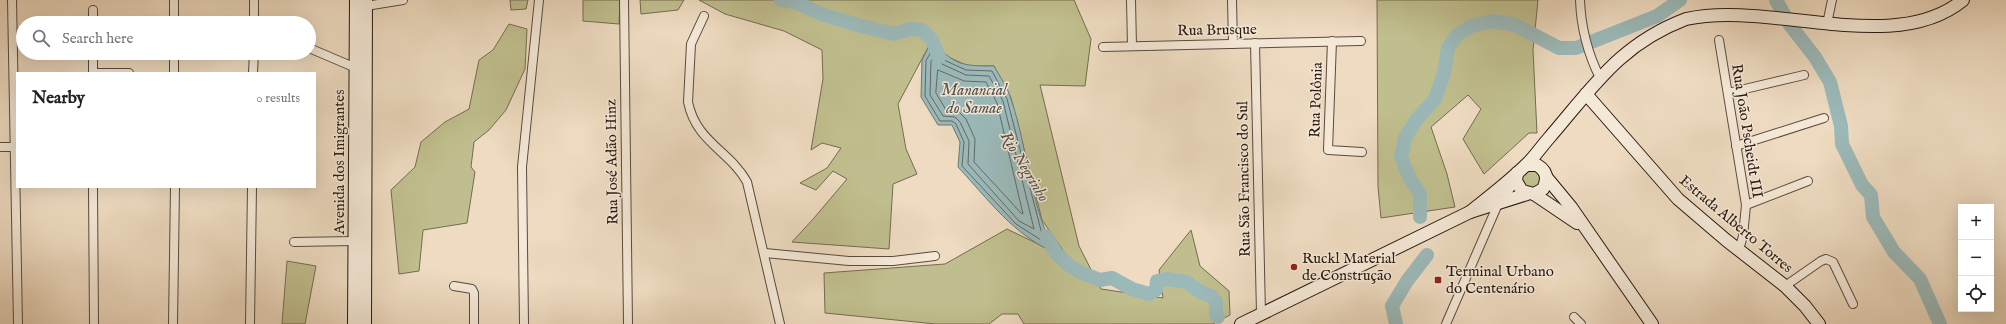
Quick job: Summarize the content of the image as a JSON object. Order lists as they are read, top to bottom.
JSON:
{
  "streets": {
    "main road": ["Avenida dos Imigrantes", "Estrada Alberto Torres"],
    "street": [
      "Rua Brusque",
      "Rua Polônia",
      "Rua João Pscheidt III",
      "Rua José Adão Hinz",
      "Rua São Francisco do Sul"
    ]
  },
  "crossings": [
    ["Rua Brusque", "Rua Polônia"],
    ["Rua Brusque", "Rua São Francisco do Sul"],
    ["Rua João Pscheidt III", "Estrada Alberto Torres"]
  ],
  "water": ["Manancial do Samae", "Rio Negrinho"],
  "places": {
    "other": ["Ruckl Material de Construção"],
    "transit": ["Terminal Urbano do Centenário"]
  },
  "page": {
    "search": "Search here",
    "heading": ["Nearby", "0 results"],
    "map_buttons": ["+", "−"]
  }
}
